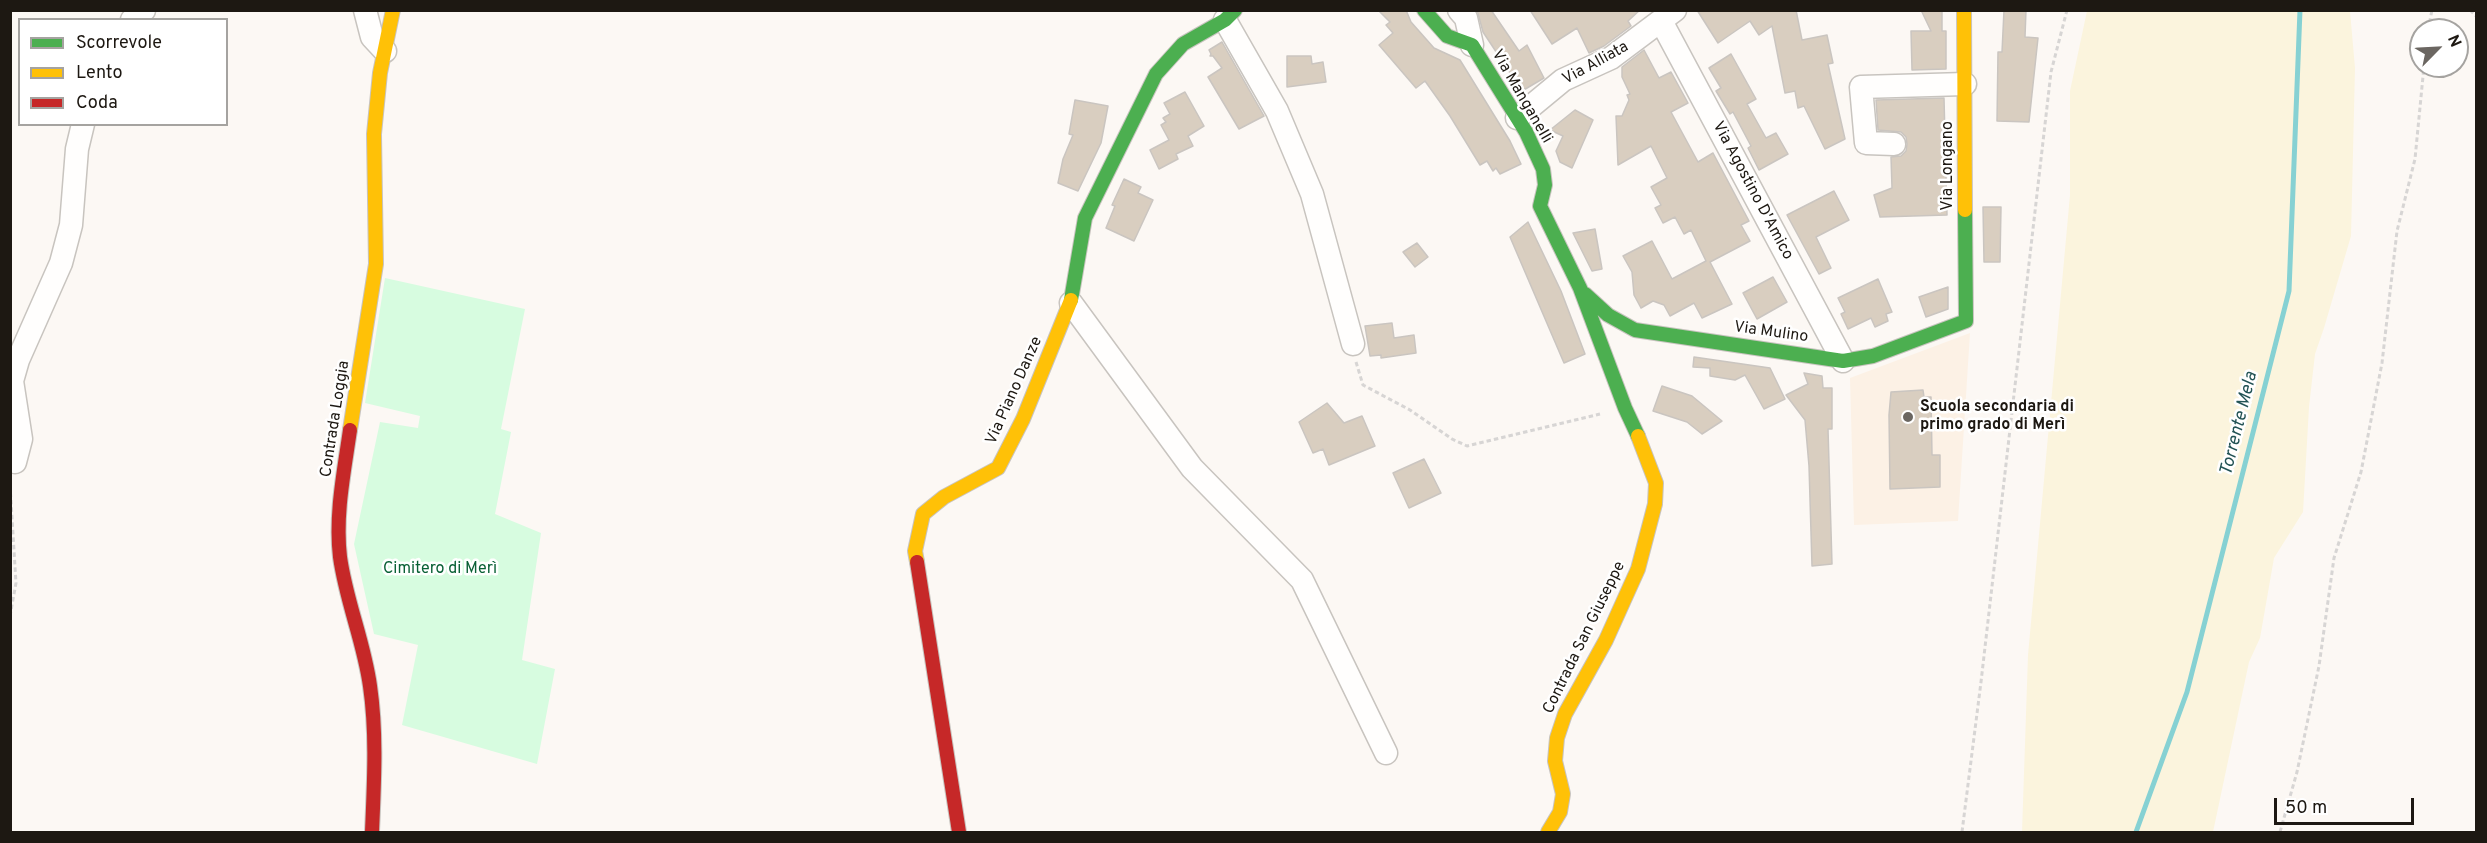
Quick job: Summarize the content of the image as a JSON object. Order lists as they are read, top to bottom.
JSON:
{
  "streets": {
    "street": [
      "Via Alliata",
      "Via Manganelli",
      "Via Longano",
      "Via Agostino D'Amico",
      "Via Mulino",
      "Via Piano Danze",
      "Contrada Loggia",
      "Contrada San Giuseppe"
    ]
  },
  "crossings": [
    ["Via Alliata", "Via Manganelli"],
    ["Via Alliata", "Via Agostino D'Amico"],
    ["Via Manganelli", "Via Mulino"],
    ["Via Manganelli", "Contrada San Giuseppe"],
    ["Via Longano", "Via Mulino"],
    ["Via Agostino D'Amico", "Via Mulino"],
    ["Via Mulino", "Contrada San Giuseppe"]
  ],
  "water": ["Torrente Mela"],
  "parks": ["Cimitero di Merì"],
  "places": ["Scuola secondaria di primo grado di Merì"],
  "legend": ["Scorrevole", "Lento", "Coda"],
  "scale_bar": "50 m",
  "north": "top right"
}
